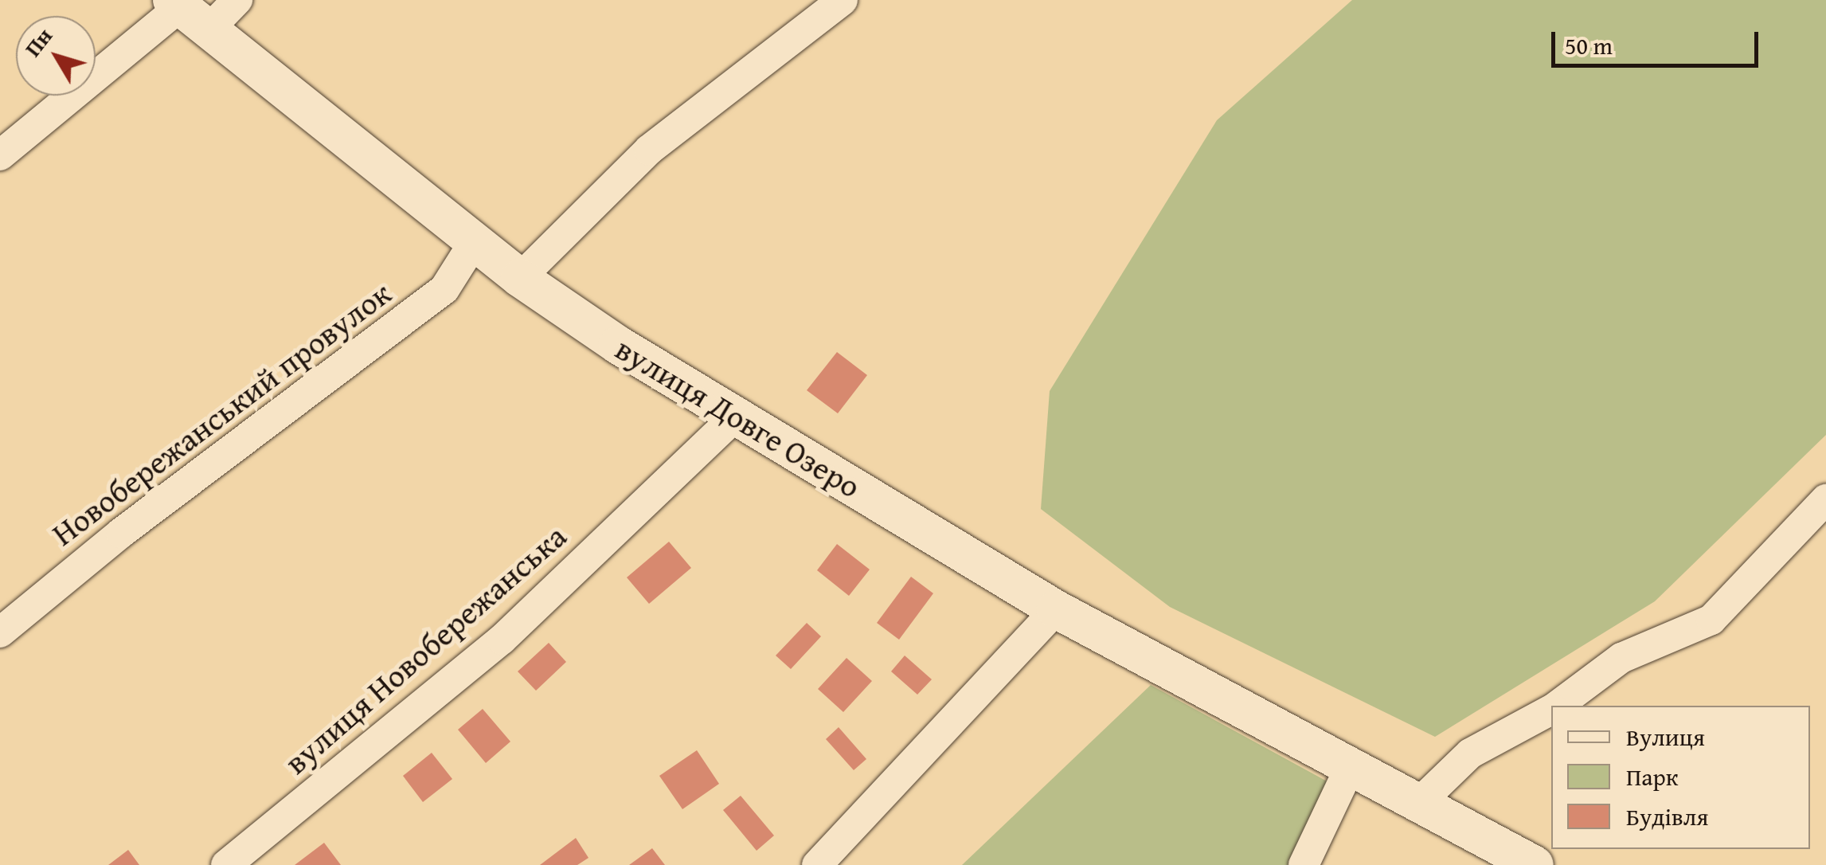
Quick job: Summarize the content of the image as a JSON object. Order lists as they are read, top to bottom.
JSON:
{
  "streets": {
    "street": ["Новобережанський провулок", "вулиця Довге Озеро", "вулиця Новобережанська"]
  },
  "crossings": [
    ["Новобережанський провулок", "вулиця Довге Озеро"],
    ["вулиця Довге Озеро", "вулиця Новобережанська"]
  ],
  "legend": ["Вулиця", "Парк", "Будівля"],
  "scale_bar": "50 m",
  "north": "top left"
}
